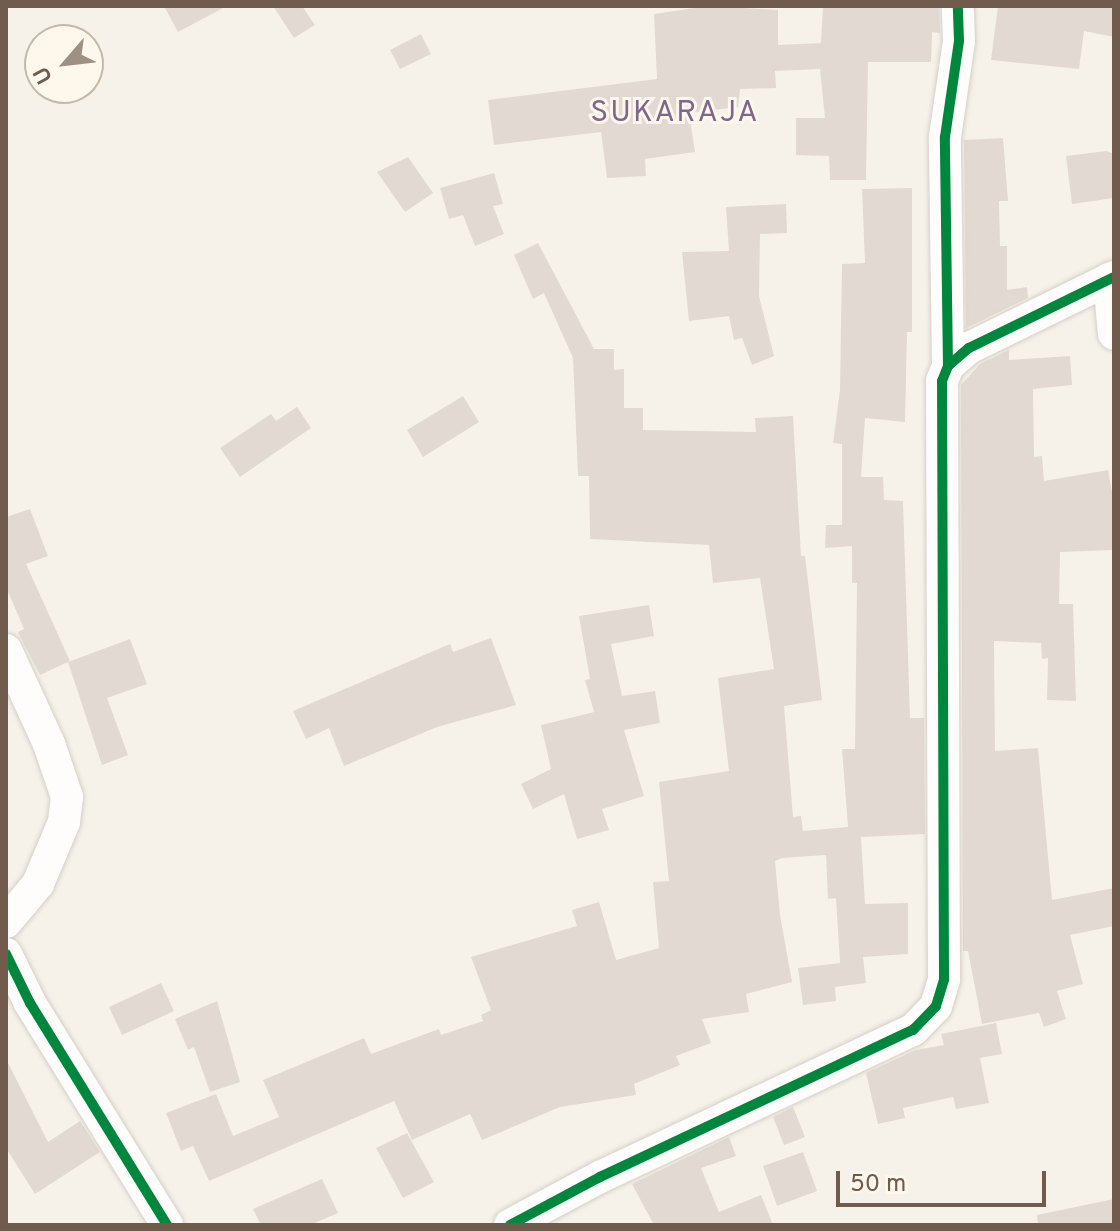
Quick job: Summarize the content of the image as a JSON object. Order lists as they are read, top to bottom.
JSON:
{
  "districts": ["SUKARAJA"],
  "scale_bar": "50 m",
  "north": "bottom left"
}
